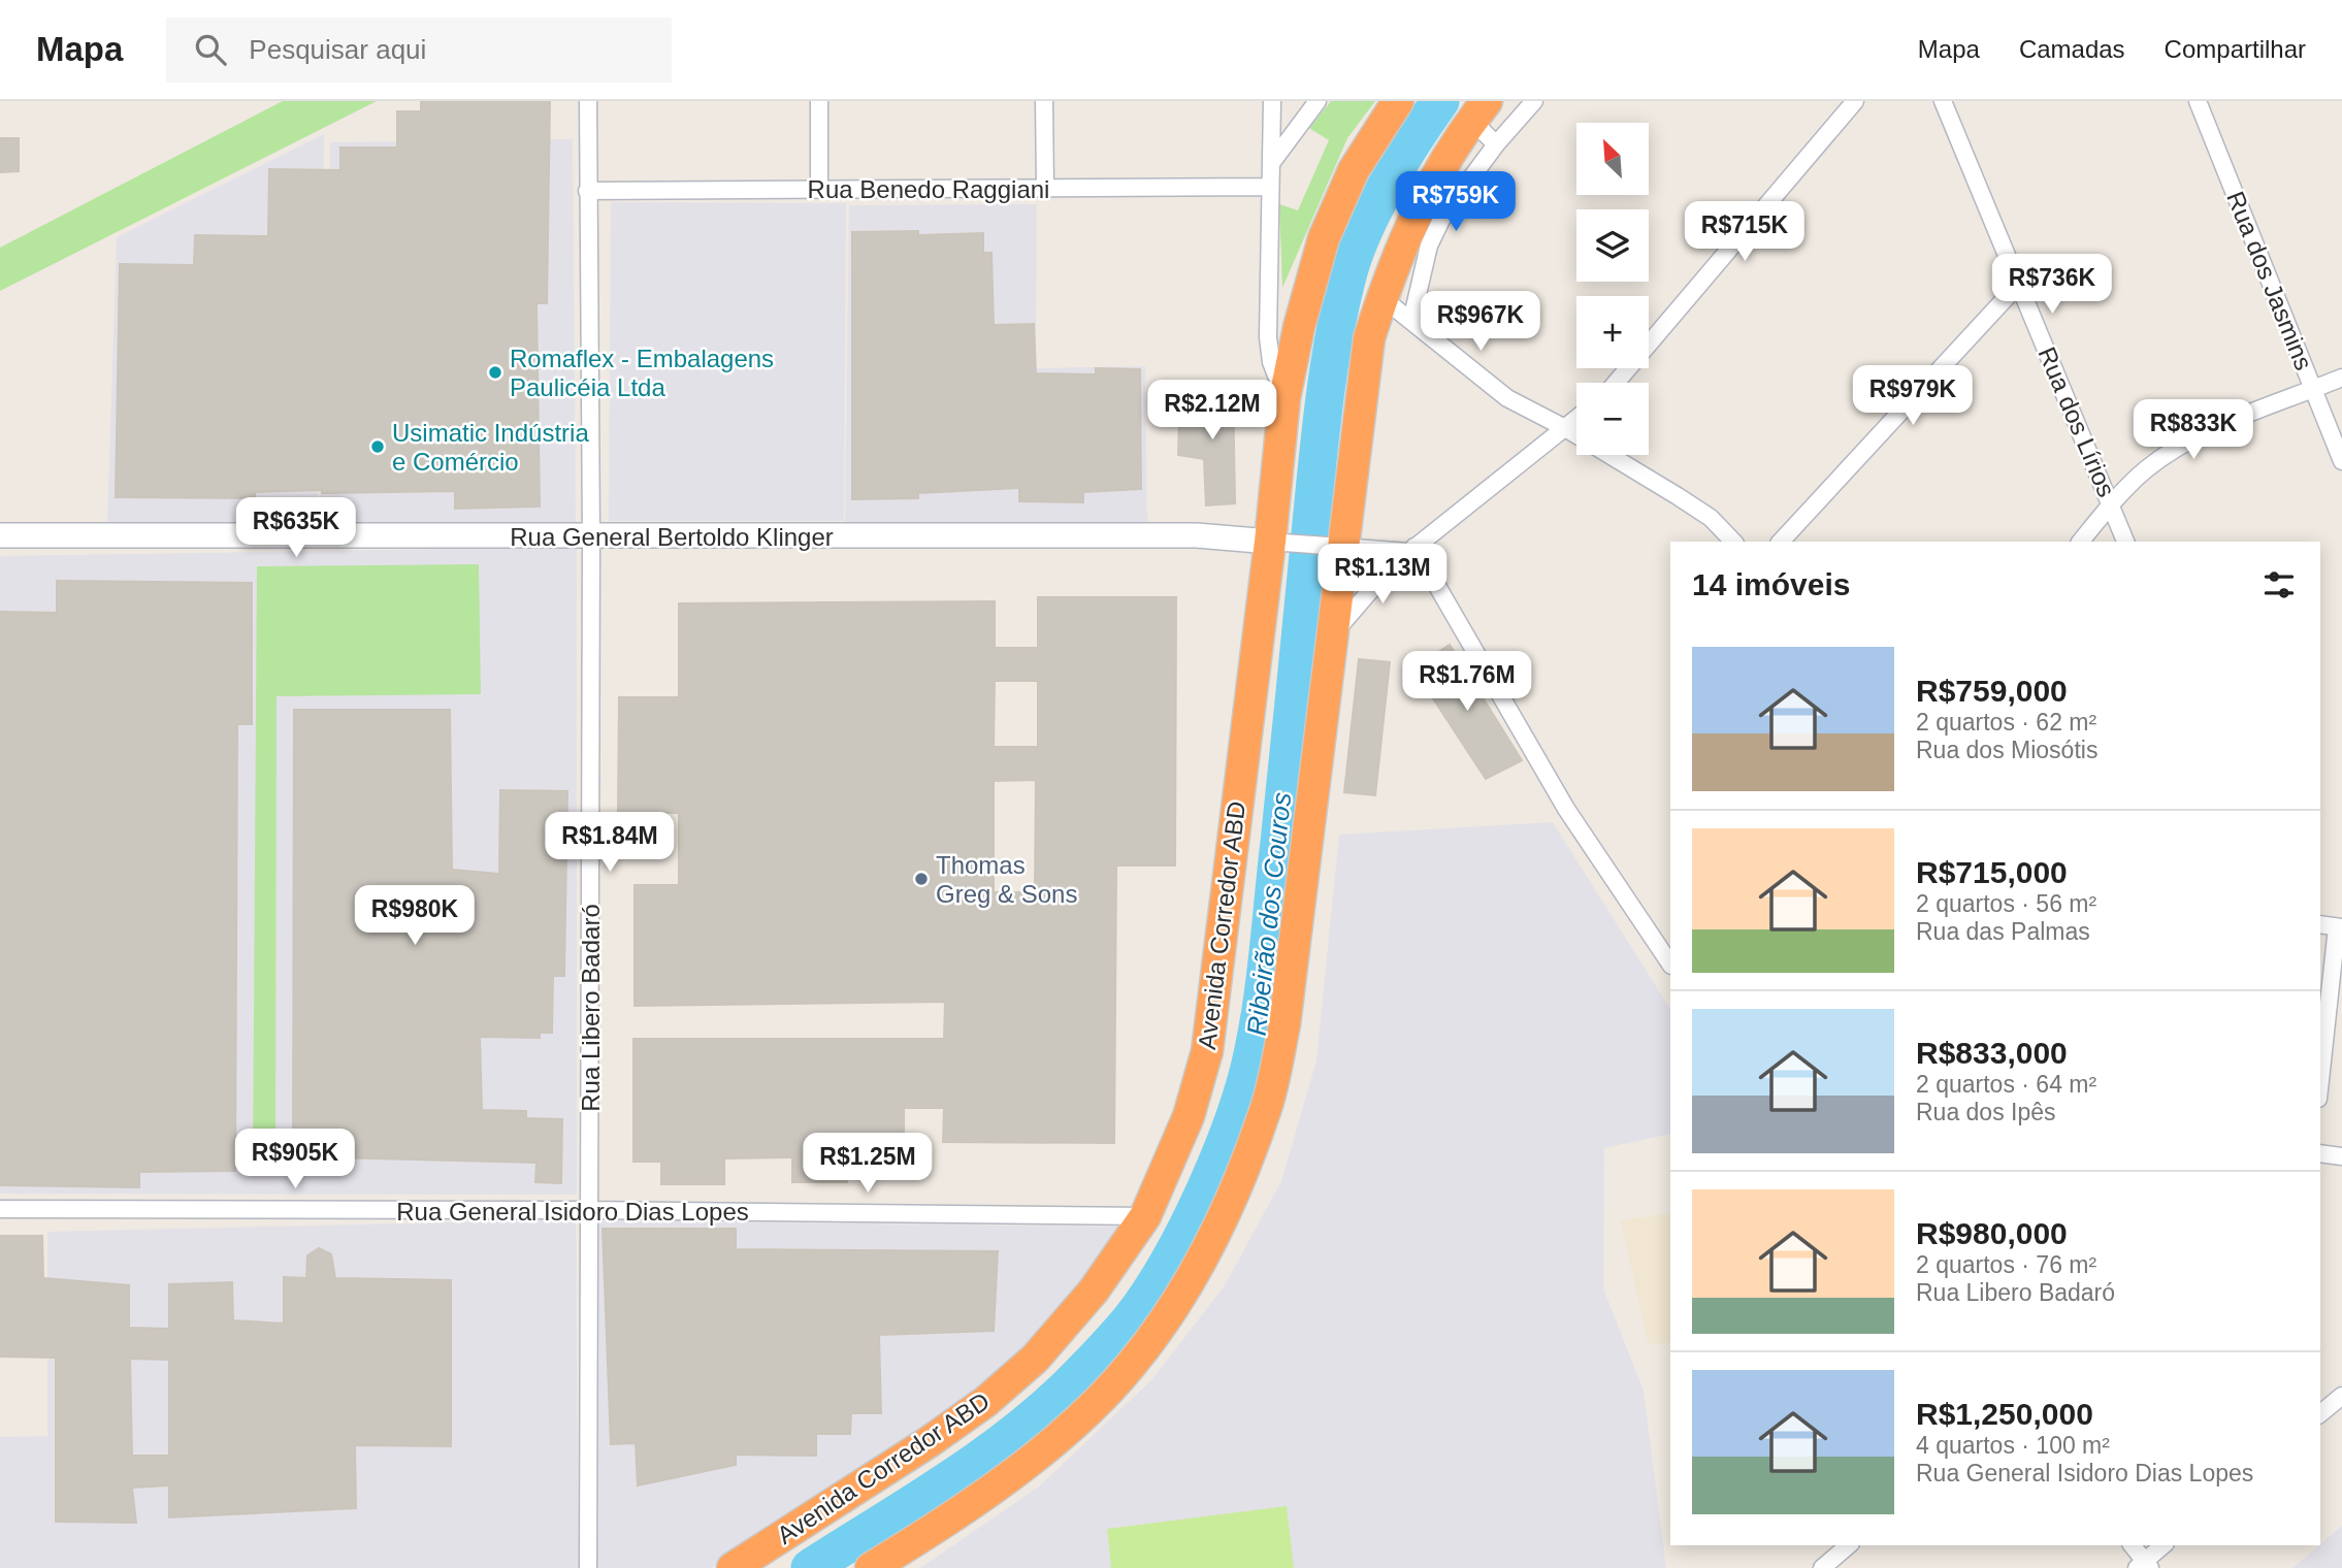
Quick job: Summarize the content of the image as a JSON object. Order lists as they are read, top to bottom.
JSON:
{
  "streets": {
    "highway": ["Avenida Corredor ABD"],
    "street": [
      "Rua Benedo Raggiani",
      "Rua dos Jasmins",
      "Rua dos Lírios",
      "Rua General Bertoldo Klinger",
      "Rua Libero Badaró",
      "Rua General Isidoro Dias Lopes"
    ]
  },
  "crossings": [
    ["Rua Benedo Raggiani", "Rua Libero Badaró"],
    ["Rua General Bertoldo Klinger", "Avenida Corredor ABD"],
    ["Rua General Bertoldo Klinger", "Rua Libero Badaró"],
    ["Avenida Corredor ABD", "Rua General Isidoro Dias Lopes"],
    ["Rua Libero Badaró", "Rua General Isidoro Dias Lopes"]
  ],
  "water": ["Ribeirão dos Couros"],
  "places": ["Romaflex - Embalagens Paulicéia Ltda", "Usimatic Indústria e Comércio", "Thomas Greg & Sons"],
  "north": "top left",
  "page": {
    "header": "Mapa",
    "search": "Pesquisar aqui",
    "nav": ["Mapa", "Camadas", "Compartilhar"],
    "map_buttons": ["+", "−"],
    "price": [
      "R$759K",
      "R$715K",
      "R$736K",
      "R$967K",
      "R$979K",
      "R$2.12M",
      "R$833K",
      "R$635K",
      "R$1.13M",
      "R$1.76M",
      "R$1.84M",
      "R$980K",
      "R$905K",
      "R$1.25M"
    ],
    "heading": "14 imóveis",
    "list": [
      {
        "name": "R$759,000",
        "note": "2 quartos · 62 m² · Rua dos Miosótis"
      },
      {
        "name": "R$715,000",
        "note": "2 quartos · 56 m² · Rua das Palmas"
      },
      {
        "name": "R$833,000",
        "note": "2 quartos · 64 m² · Rua dos Ipês"
      },
      {
        "name": "R$980,000",
        "note": "2 quartos · 76 m² · Rua Libero Badaró"
      },
      {
        "name": "R$1,250,000",
        "note": "4 quartos · 100 m² · Rua General Isidoro Dias Lopes"
      }
    ]
  }
}
